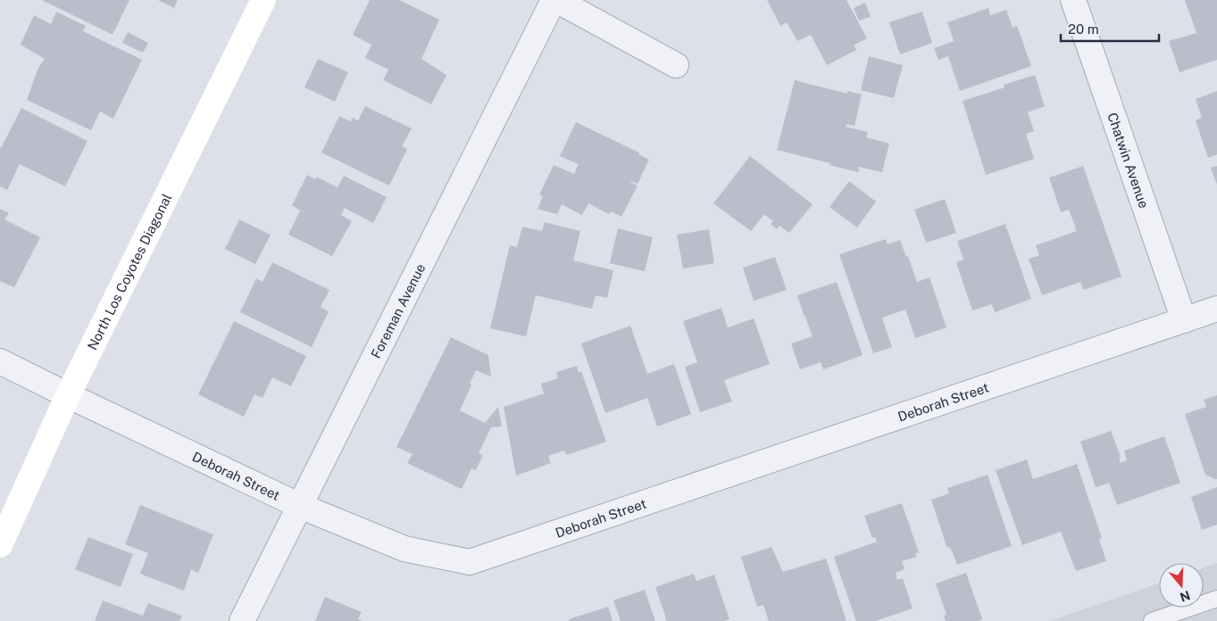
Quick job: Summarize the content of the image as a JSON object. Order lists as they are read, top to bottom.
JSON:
{
  "streets": {
    "main road": ["North Los Coyotes Diagonal"],
    "street": ["Chatwin Avenue", "Foreman Avenue", "Deborah Street"]
  },
  "crossings": [
    ["Chatwin Avenue", "Deborah Street"],
    ["North Los Coyotes Diagonal", "Deborah Street"],
    ["Foreman Avenue", "Deborah Street"]
  ],
  "scale_bar": "20 m",
  "north": "bottom"
}
